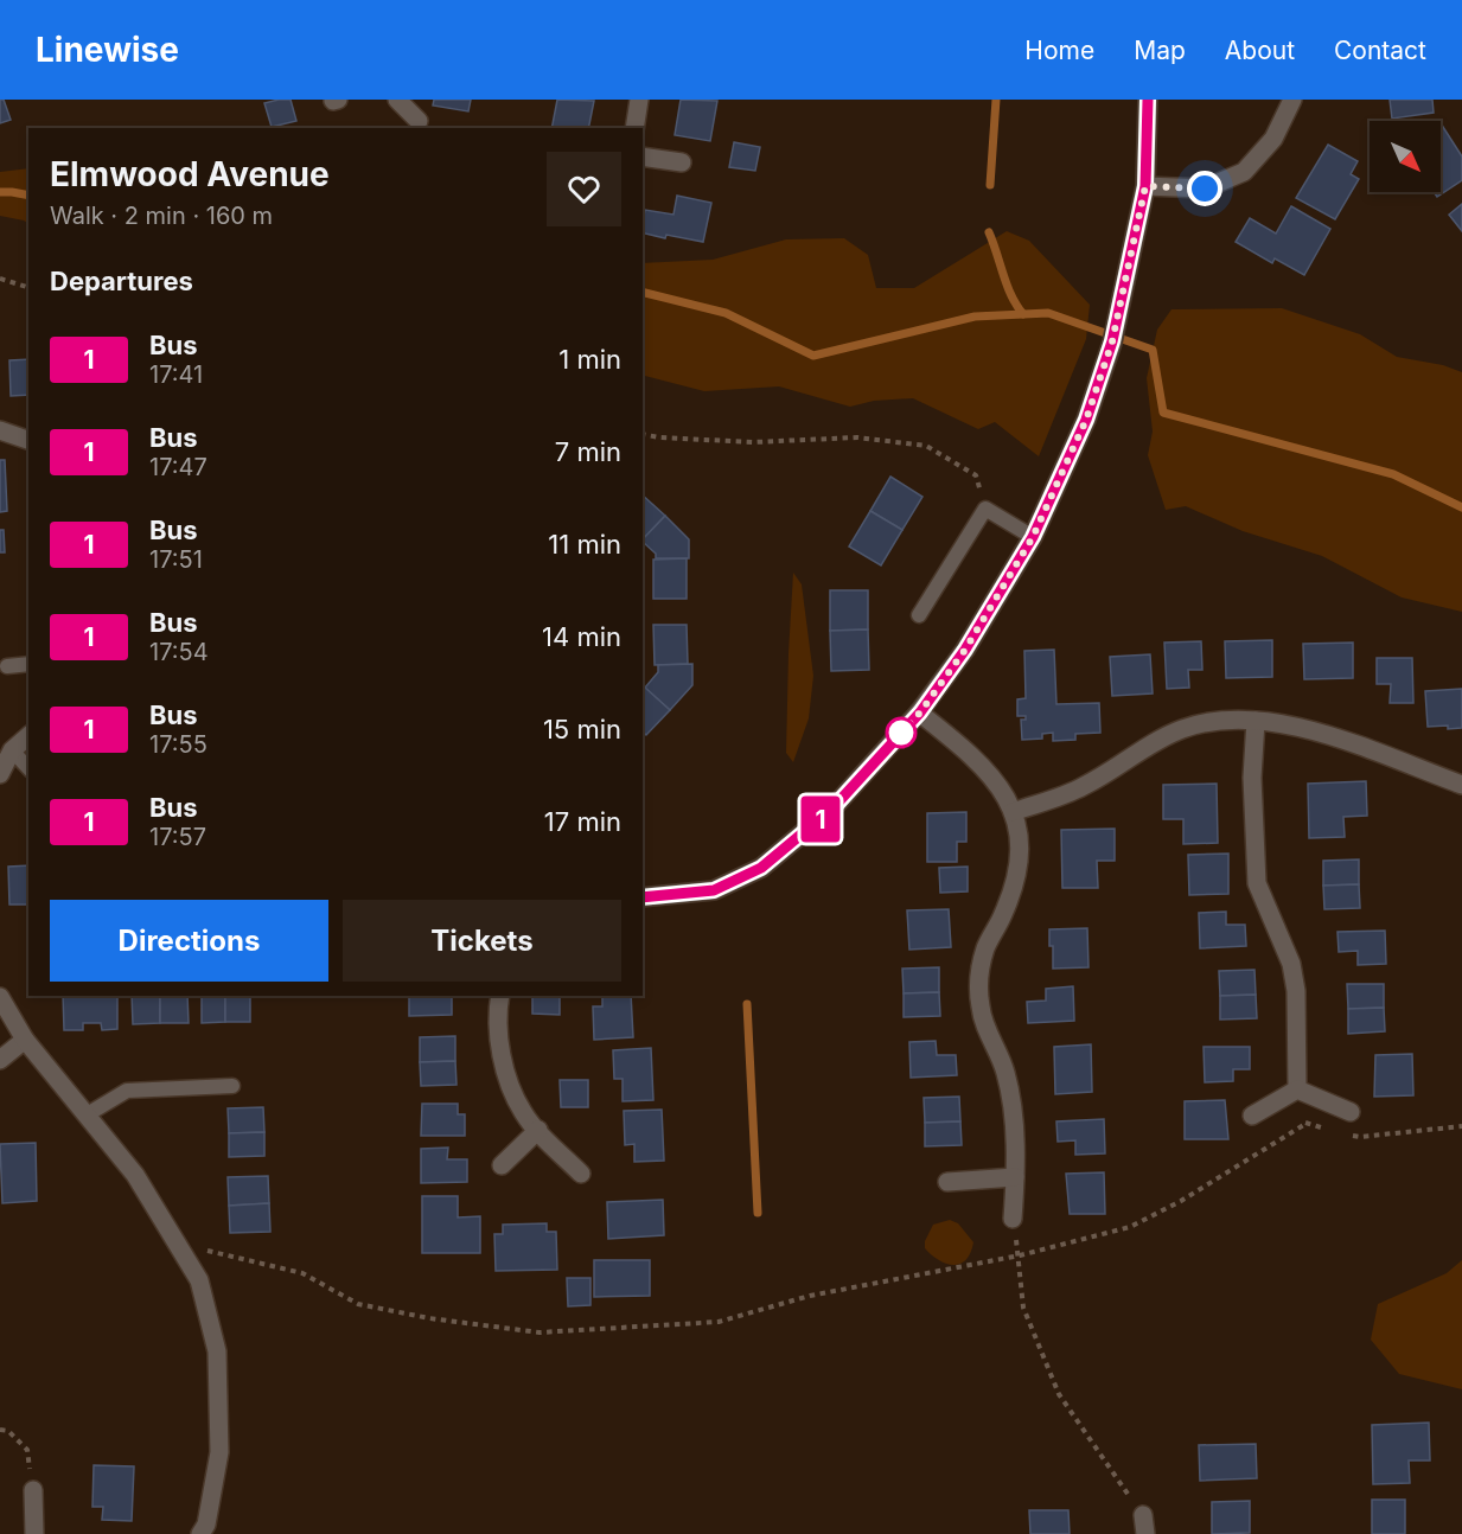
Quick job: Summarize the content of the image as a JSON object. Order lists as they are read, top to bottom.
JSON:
{
  "lines": ["bus line 1"],
  "north": "bottom right",
  "page": {
    "header": "Linewise",
    "nav": [
      "Home",
      "Map",
      "About",
      "Contact"
    ],
    "on_map": "1",
    "heading": [
      ["Elmwood Avenue", "Walk · 2 min · 160 m"],
      "Departures"
    ],
    "list": [
      {
        "mark": "1",
        "name": "Bus",
        "note": "17:41",
        "value": "1 min"
      },
      {
        "mark": "1",
        "name": "Bus",
        "note": "17:47",
        "value": "7 min"
      },
      {
        "mark": "1",
        "name": "Bus",
        "note": "17:51",
        "value": "11 min"
      },
      {
        "mark": "1",
        "name": "Bus",
        "note": "17:54",
        "value": "14 min"
      },
      {
        "mark": "1",
        "name": "Bus",
        "note": "17:55",
        "value": "15 min"
      },
      {
        "mark": "1",
        "name": "Bus",
        "note": "17:57",
        "value": "17 min"
      }
    ],
    "buttons": ["Directions", "Tickets"]
  }
}
